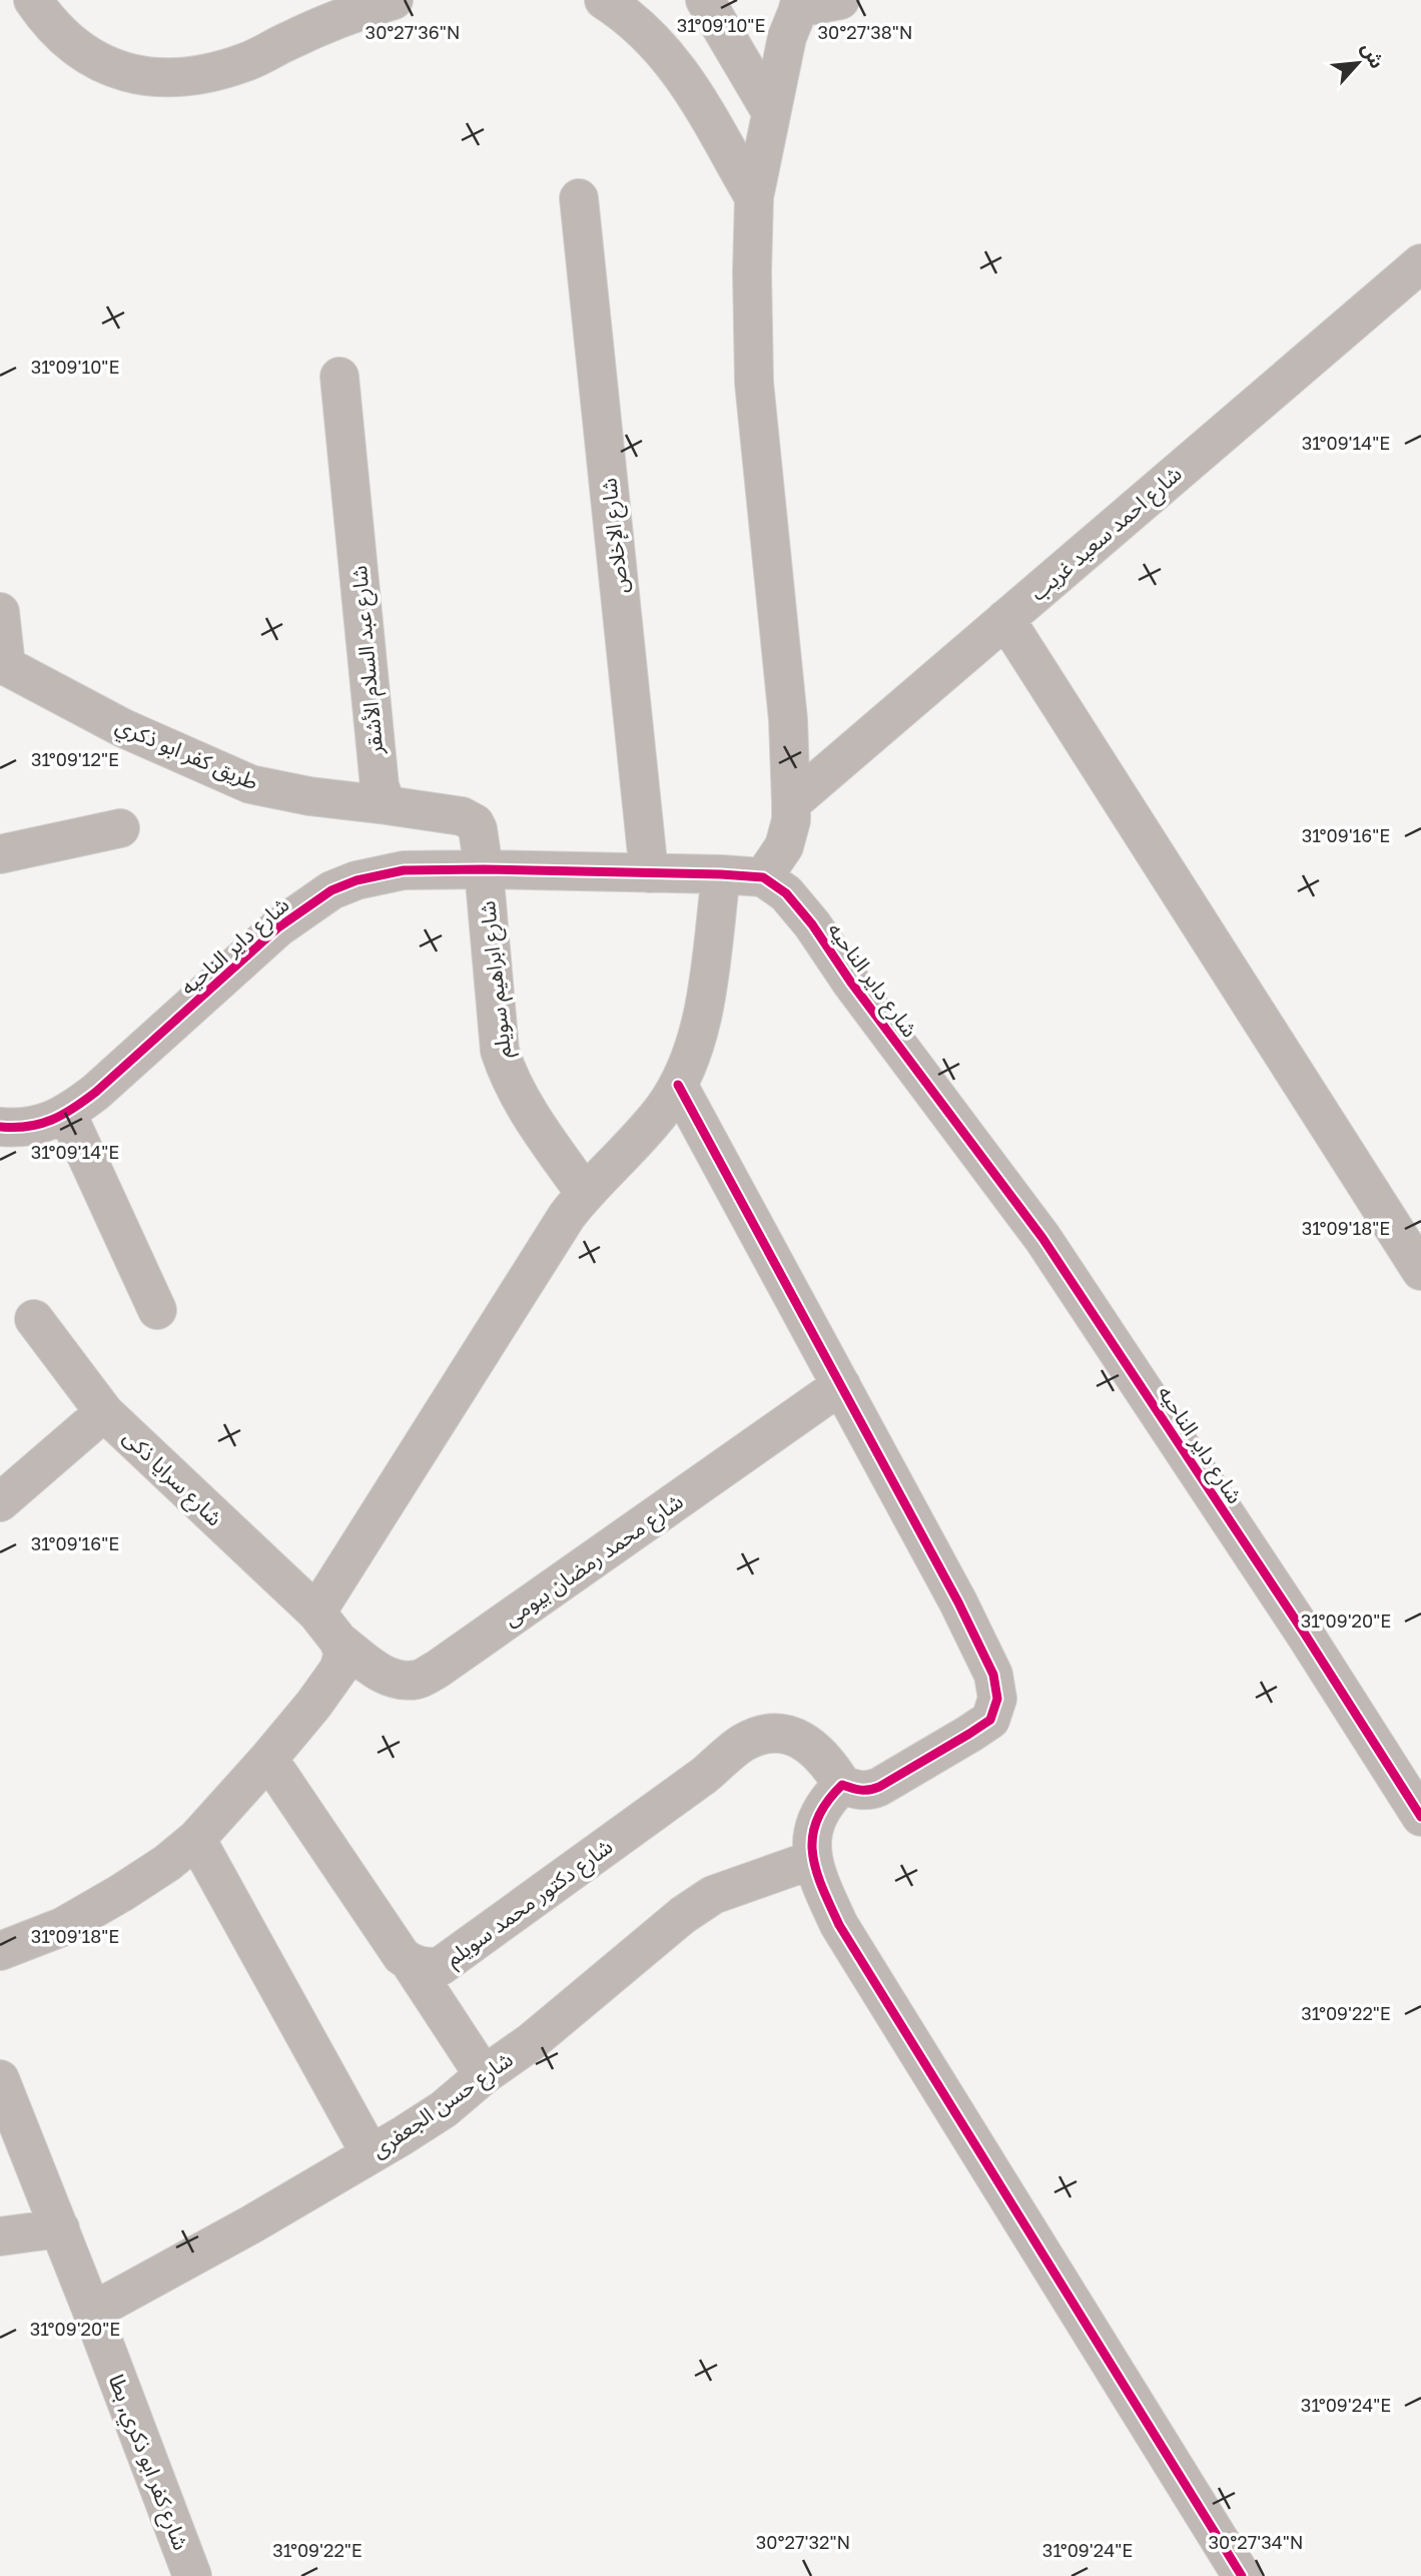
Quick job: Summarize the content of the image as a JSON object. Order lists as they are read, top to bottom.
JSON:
{
  "streets": {
    "street": [
      "شارع احمد سعيد غريب",
      "شارع الإخلاص",
      "شارع عبد السلام الأشقر",
      "طريق كفر ابو ذكري",
      "شارع داير الناحيه",
      "شارع ابراهيم سويلم",
      "شارع سرايا ذكى",
      "شارع محمد رمضان بيومى",
      "شارع دكتور محمد سويلم",
      "شارع حسن الجعفرى",
      "شارع كفر ابو ذكري, بطا"
    ]
  },
  "crossings": [
    ["شارع الإخلاص", "شارع داير الناحيه"],
    ["شارع عبد السلام الأشقر", "طريق كفر ابو ذكري"],
    ["شارع داير الناحيه", "شارع ابراهيم سويلم"],
    ["شارع سرايا ذكى", "شارع محمد رمضان بيومى"],
    ["شارع حسن الجعفرى", "شارع كفر ابو ذكري, بطا"]
  ],
  "north": "top right",
  "coordinates": [
    "31°09'10\"E",
    "30°27'36\"N",
    "30°27'38\"N",
    "31°09'14\"E",
    "31°09'12\"E",
    "31°09'16\"E",
    "31°09'18\"E",
    "31°09'20\"E",
    "31°09'22\"E",
    "31°09'24\"E",
    "30°27'32\"N",
    "30°27'34\"N"
  ]
}
